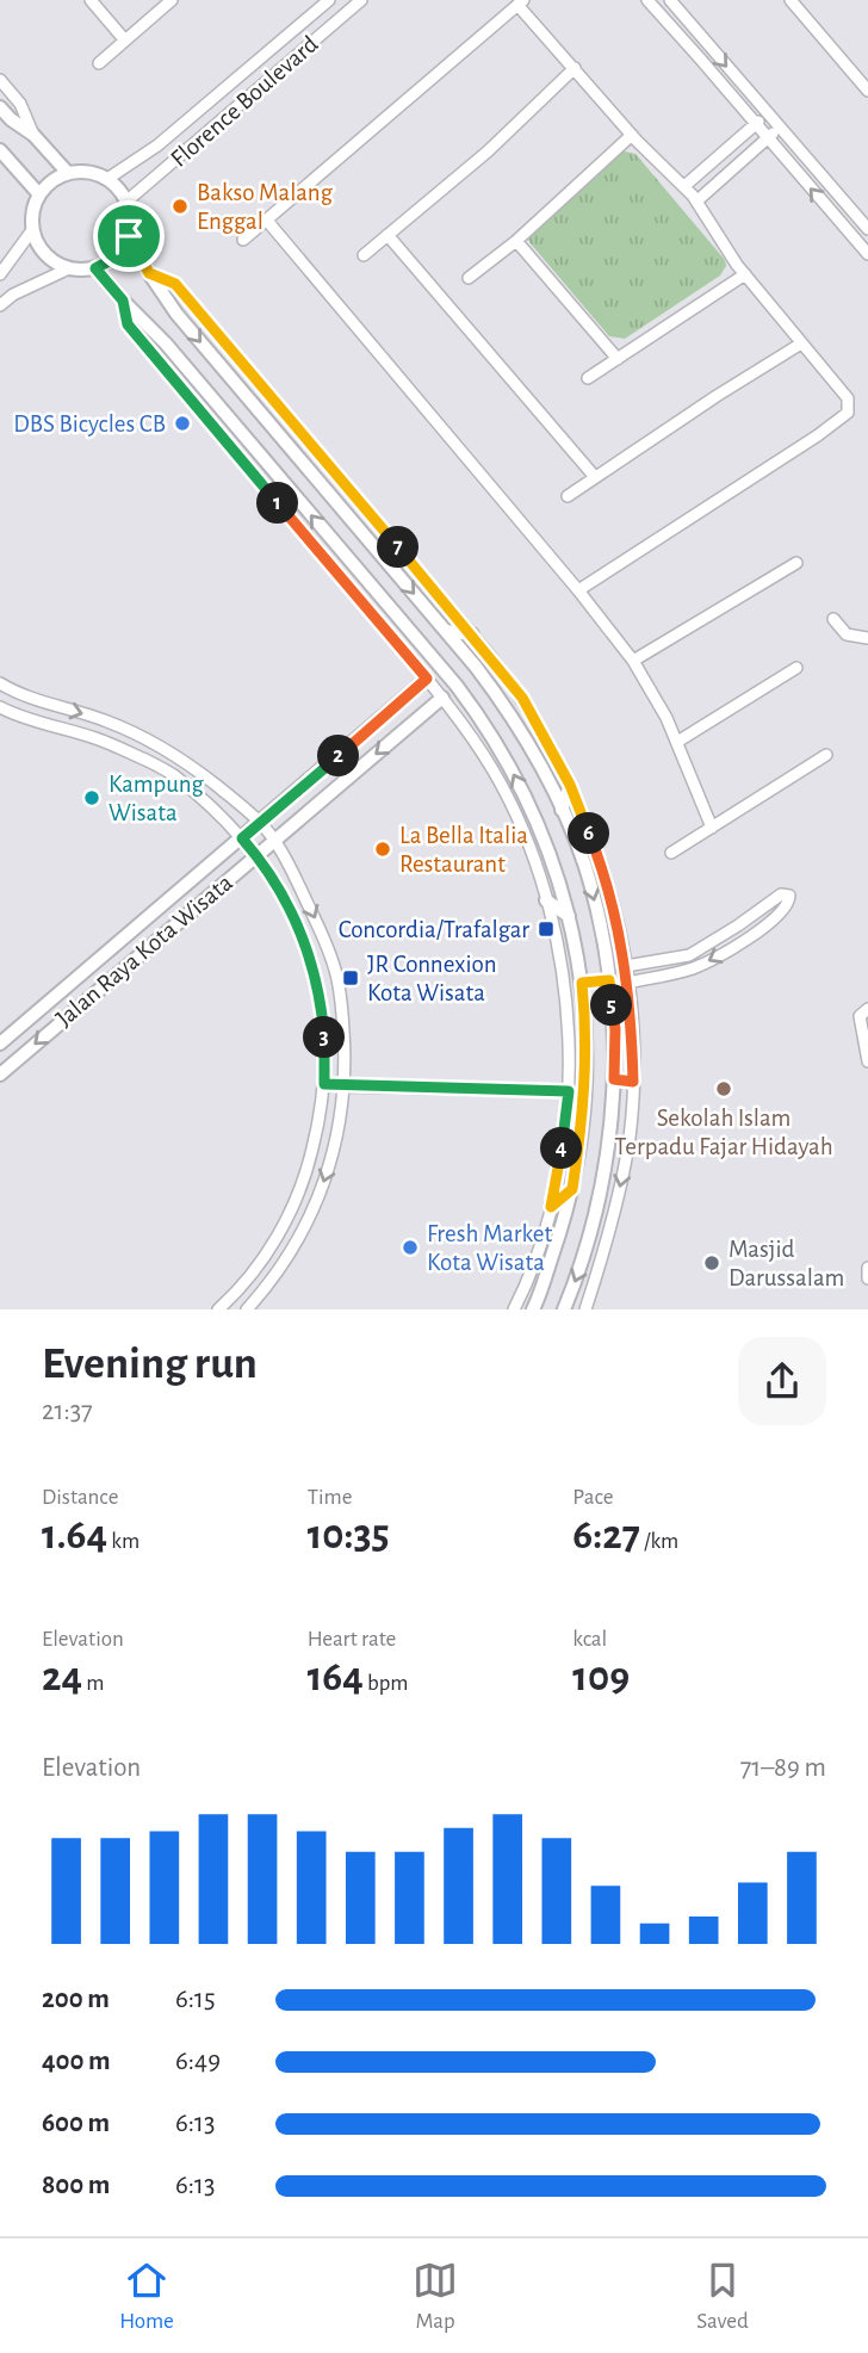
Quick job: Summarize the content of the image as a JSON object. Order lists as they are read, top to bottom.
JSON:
{
  "streets": {
    "street": ["Florence Boulevard", "Jalan Raya Kota Wisata"]
  },
  "places": {
    "other": [
      "Bakso Malang Enggal",
      "DBS Bicycles CB",
      "Kampung Wisata",
      "La Bella Italia Restaurant",
      "Sekolah Islam Terpadu Fajar Hidayah",
      "Fresh Market Kota Wisata",
      "Masjid Darussalam"
    ],
    "transit": ["Concordia/Trafalgar", "JR Connexion Kota Wisata"]
  },
  "page": {
    "pins": [
      "1",
      "7",
      "2",
      "6",
      "5",
      "3",
      "4"
    ],
    "heading": ["Evening run", "21:37"],
    "stats": [
      ["Distance", "1.64 km"],
      ["Time", "10:35"],
      ["Pace", "6:27 /km"],
      ["Elevation", "24 m"],
      ["Heart rate", "164 bpm"],
      ["kcal", "109"]
    ],
    "chart": ["Elevation", "71–89 m"],
    "list": [
      {
        "name": "200 m",
        "note": "6:15"
      },
      {
        "name": "400 m",
        "note": "6:49"
      },
      {
        "name": "600 m",
        "note": "6:13"
      },
      {
        "name": "800 m",
        "note": "6:13"
      }
    ],
    "tabs": ["Home", "Map", "Saved"]
  }
}
